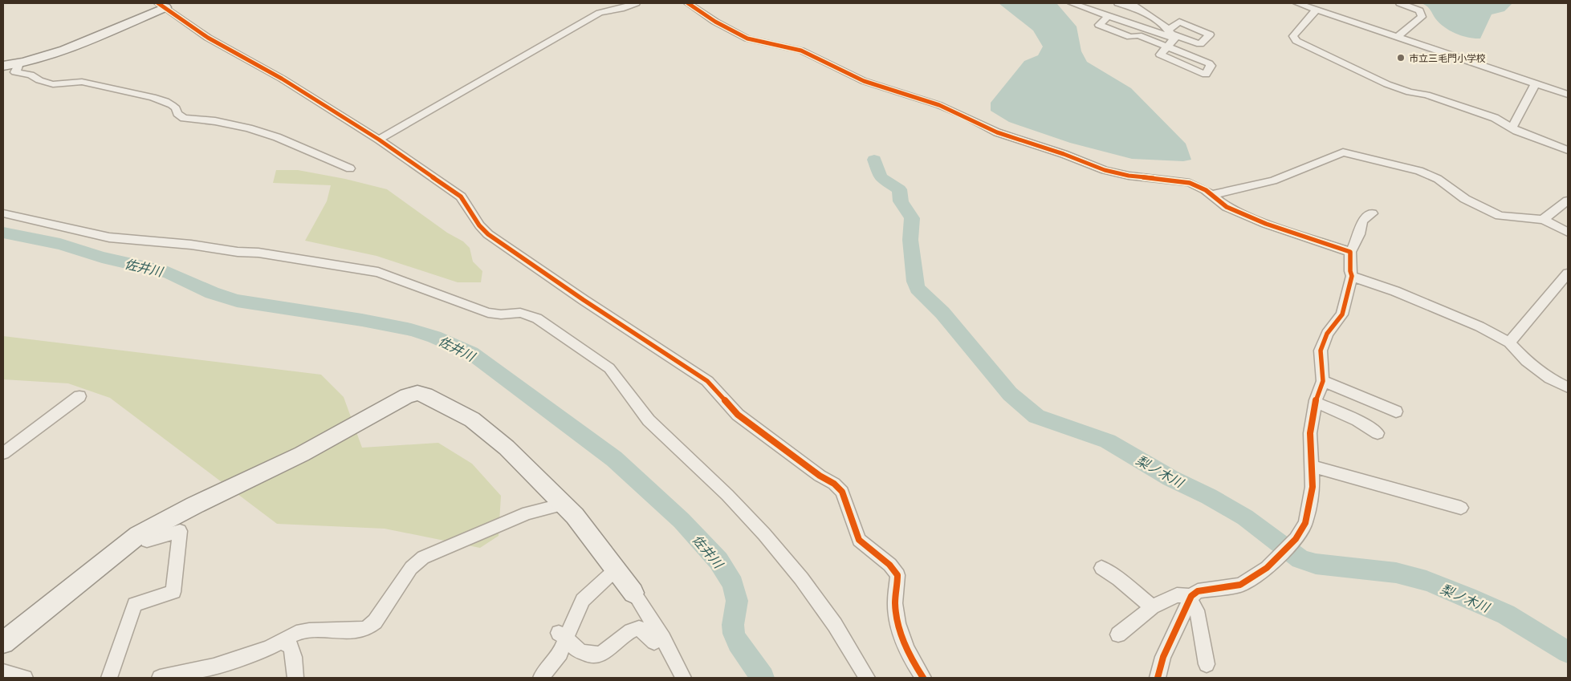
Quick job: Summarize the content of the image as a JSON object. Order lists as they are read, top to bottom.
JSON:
{
  "water": ["佐井川", "梨ノ木川"],
  "places": ["市立三毛門小学校"]
}
